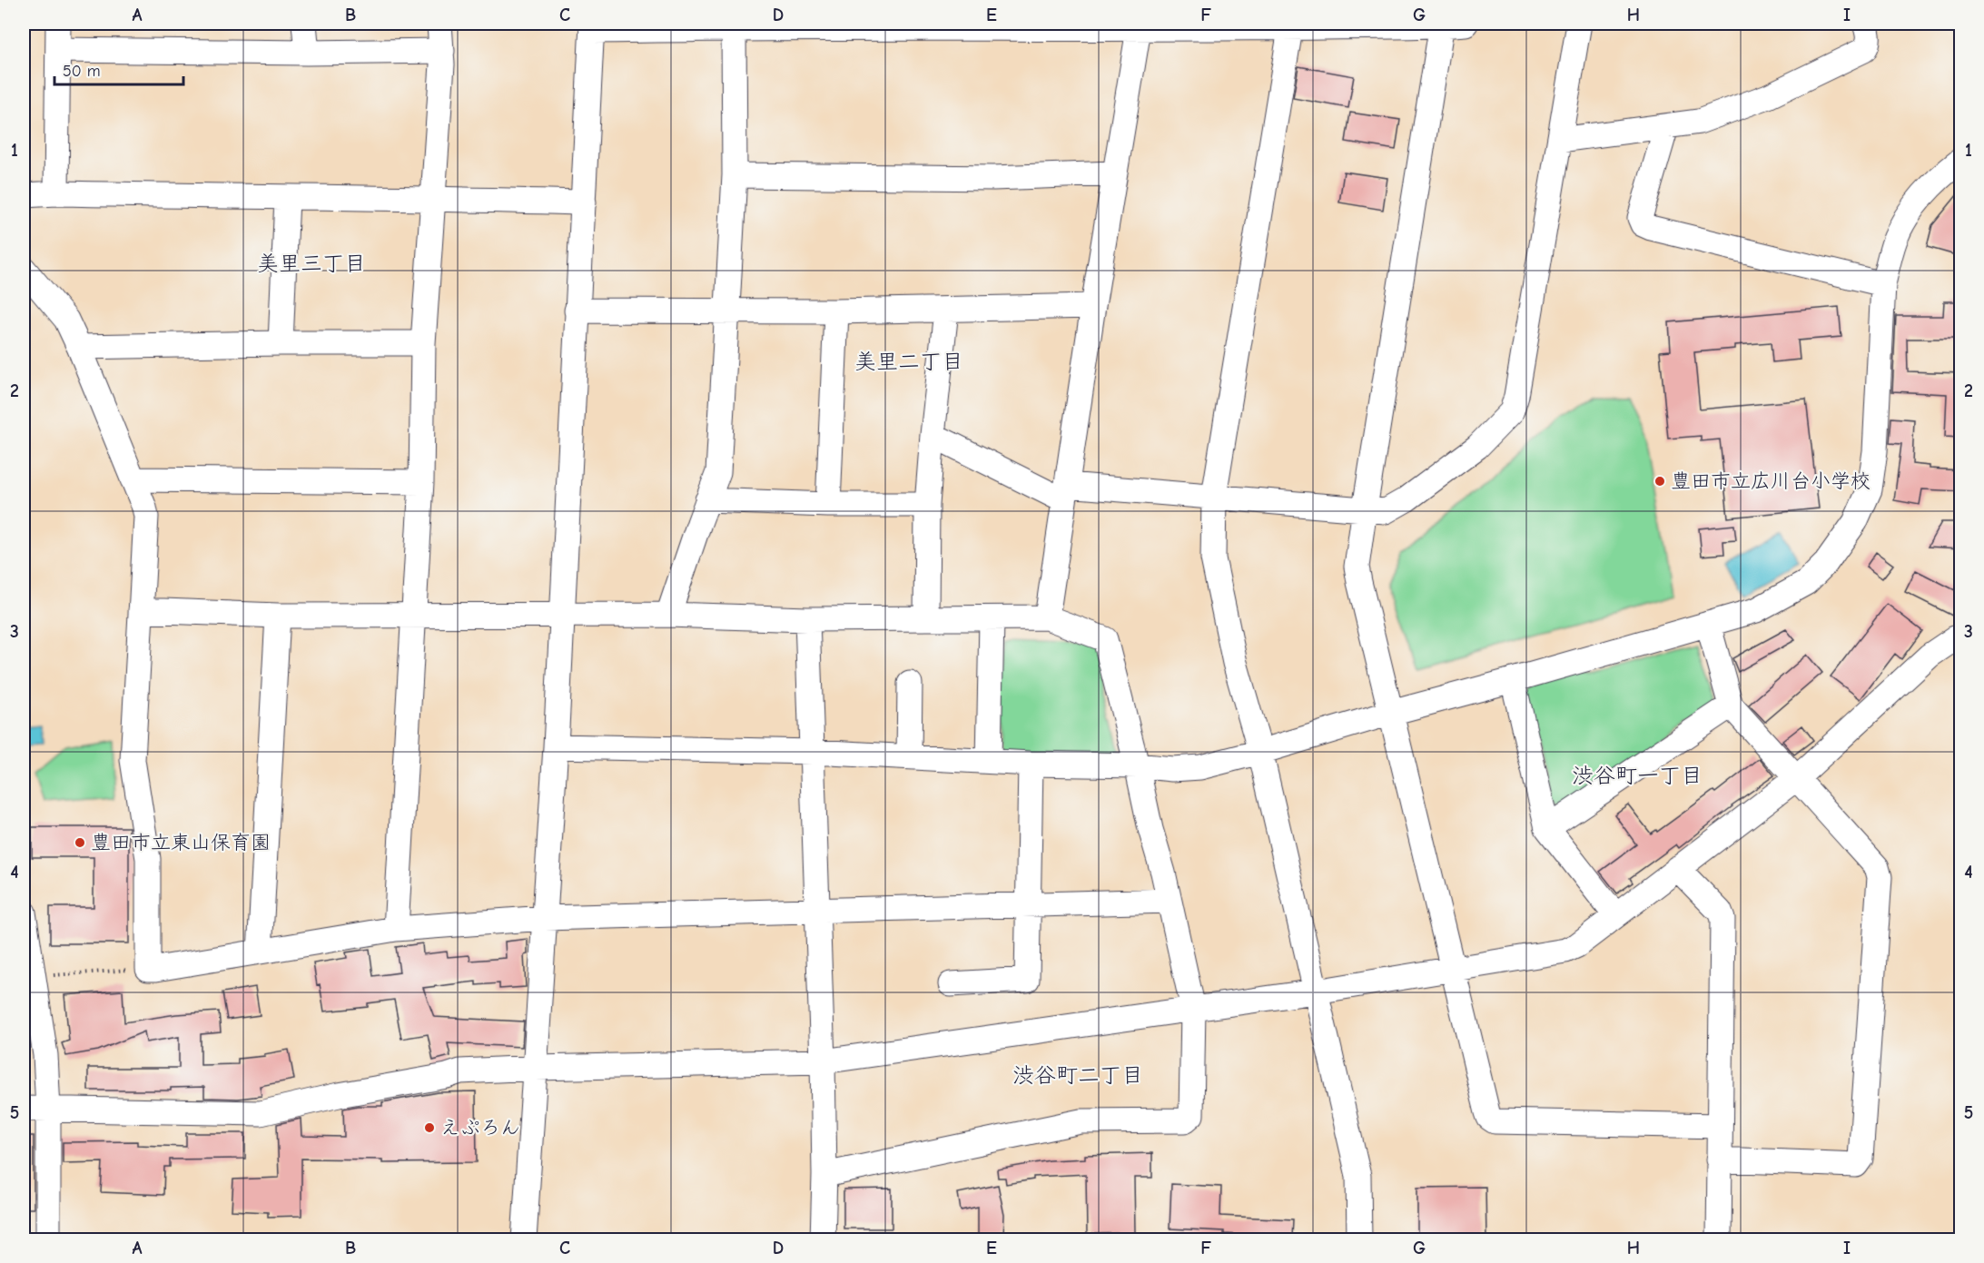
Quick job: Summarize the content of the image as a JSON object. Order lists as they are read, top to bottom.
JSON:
{
  "districts": [
    "美里三丁目",
    "美里二丁目",
    "渋谷町一丁目",
    "渋谷町二丁目"
  ],
  "places": ["豊田市立広川台小学校", "豊田市立東山保育園", "えぷろん"],
  "scale_bar": "50 m",
  "grid": {
    "columns": [
      "A",
      "B",
      "C",
      "D",
      "E",
      "F",
      "G",
      "H",
      "I"
    ],
    "rows": [
      "1",
      "2",
      "3",
      "4",
      "5"
    ]
  }
}
